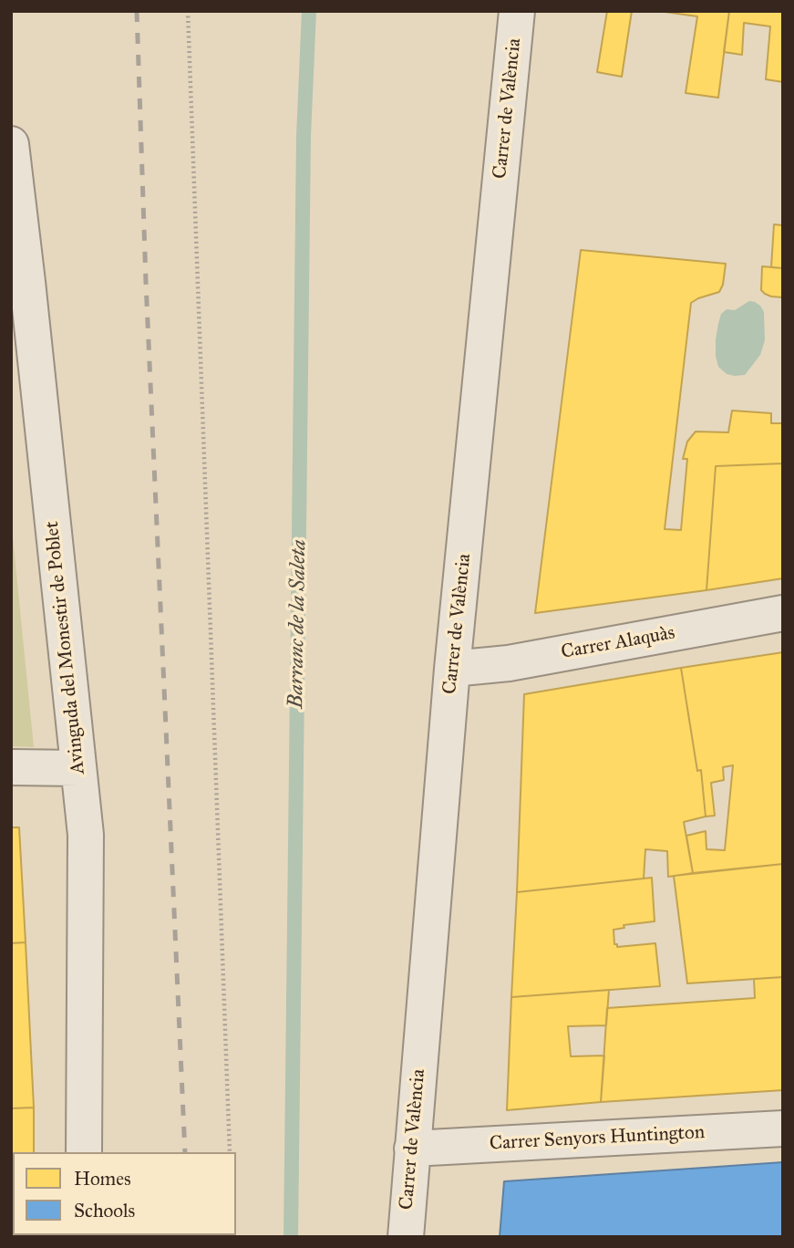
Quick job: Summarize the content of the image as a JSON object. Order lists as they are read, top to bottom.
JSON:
{
  "streets": {
    "street": [
      "Carrer de València",
      "Carrer Alaquàs",
      "Avinguda del Monestir de Poblet",
      "Carrer Senyors Huntington"
    ]
  },
  "crossings": [
    ["Carrer de València", "Carrer Alaquàs"],
    ["Carrer de València", "Carrer Senyors Huntington"]
  ],
  "water": ["Barranc de la Saleta"],
  "legend": ["Homes", "Schools"]
}
